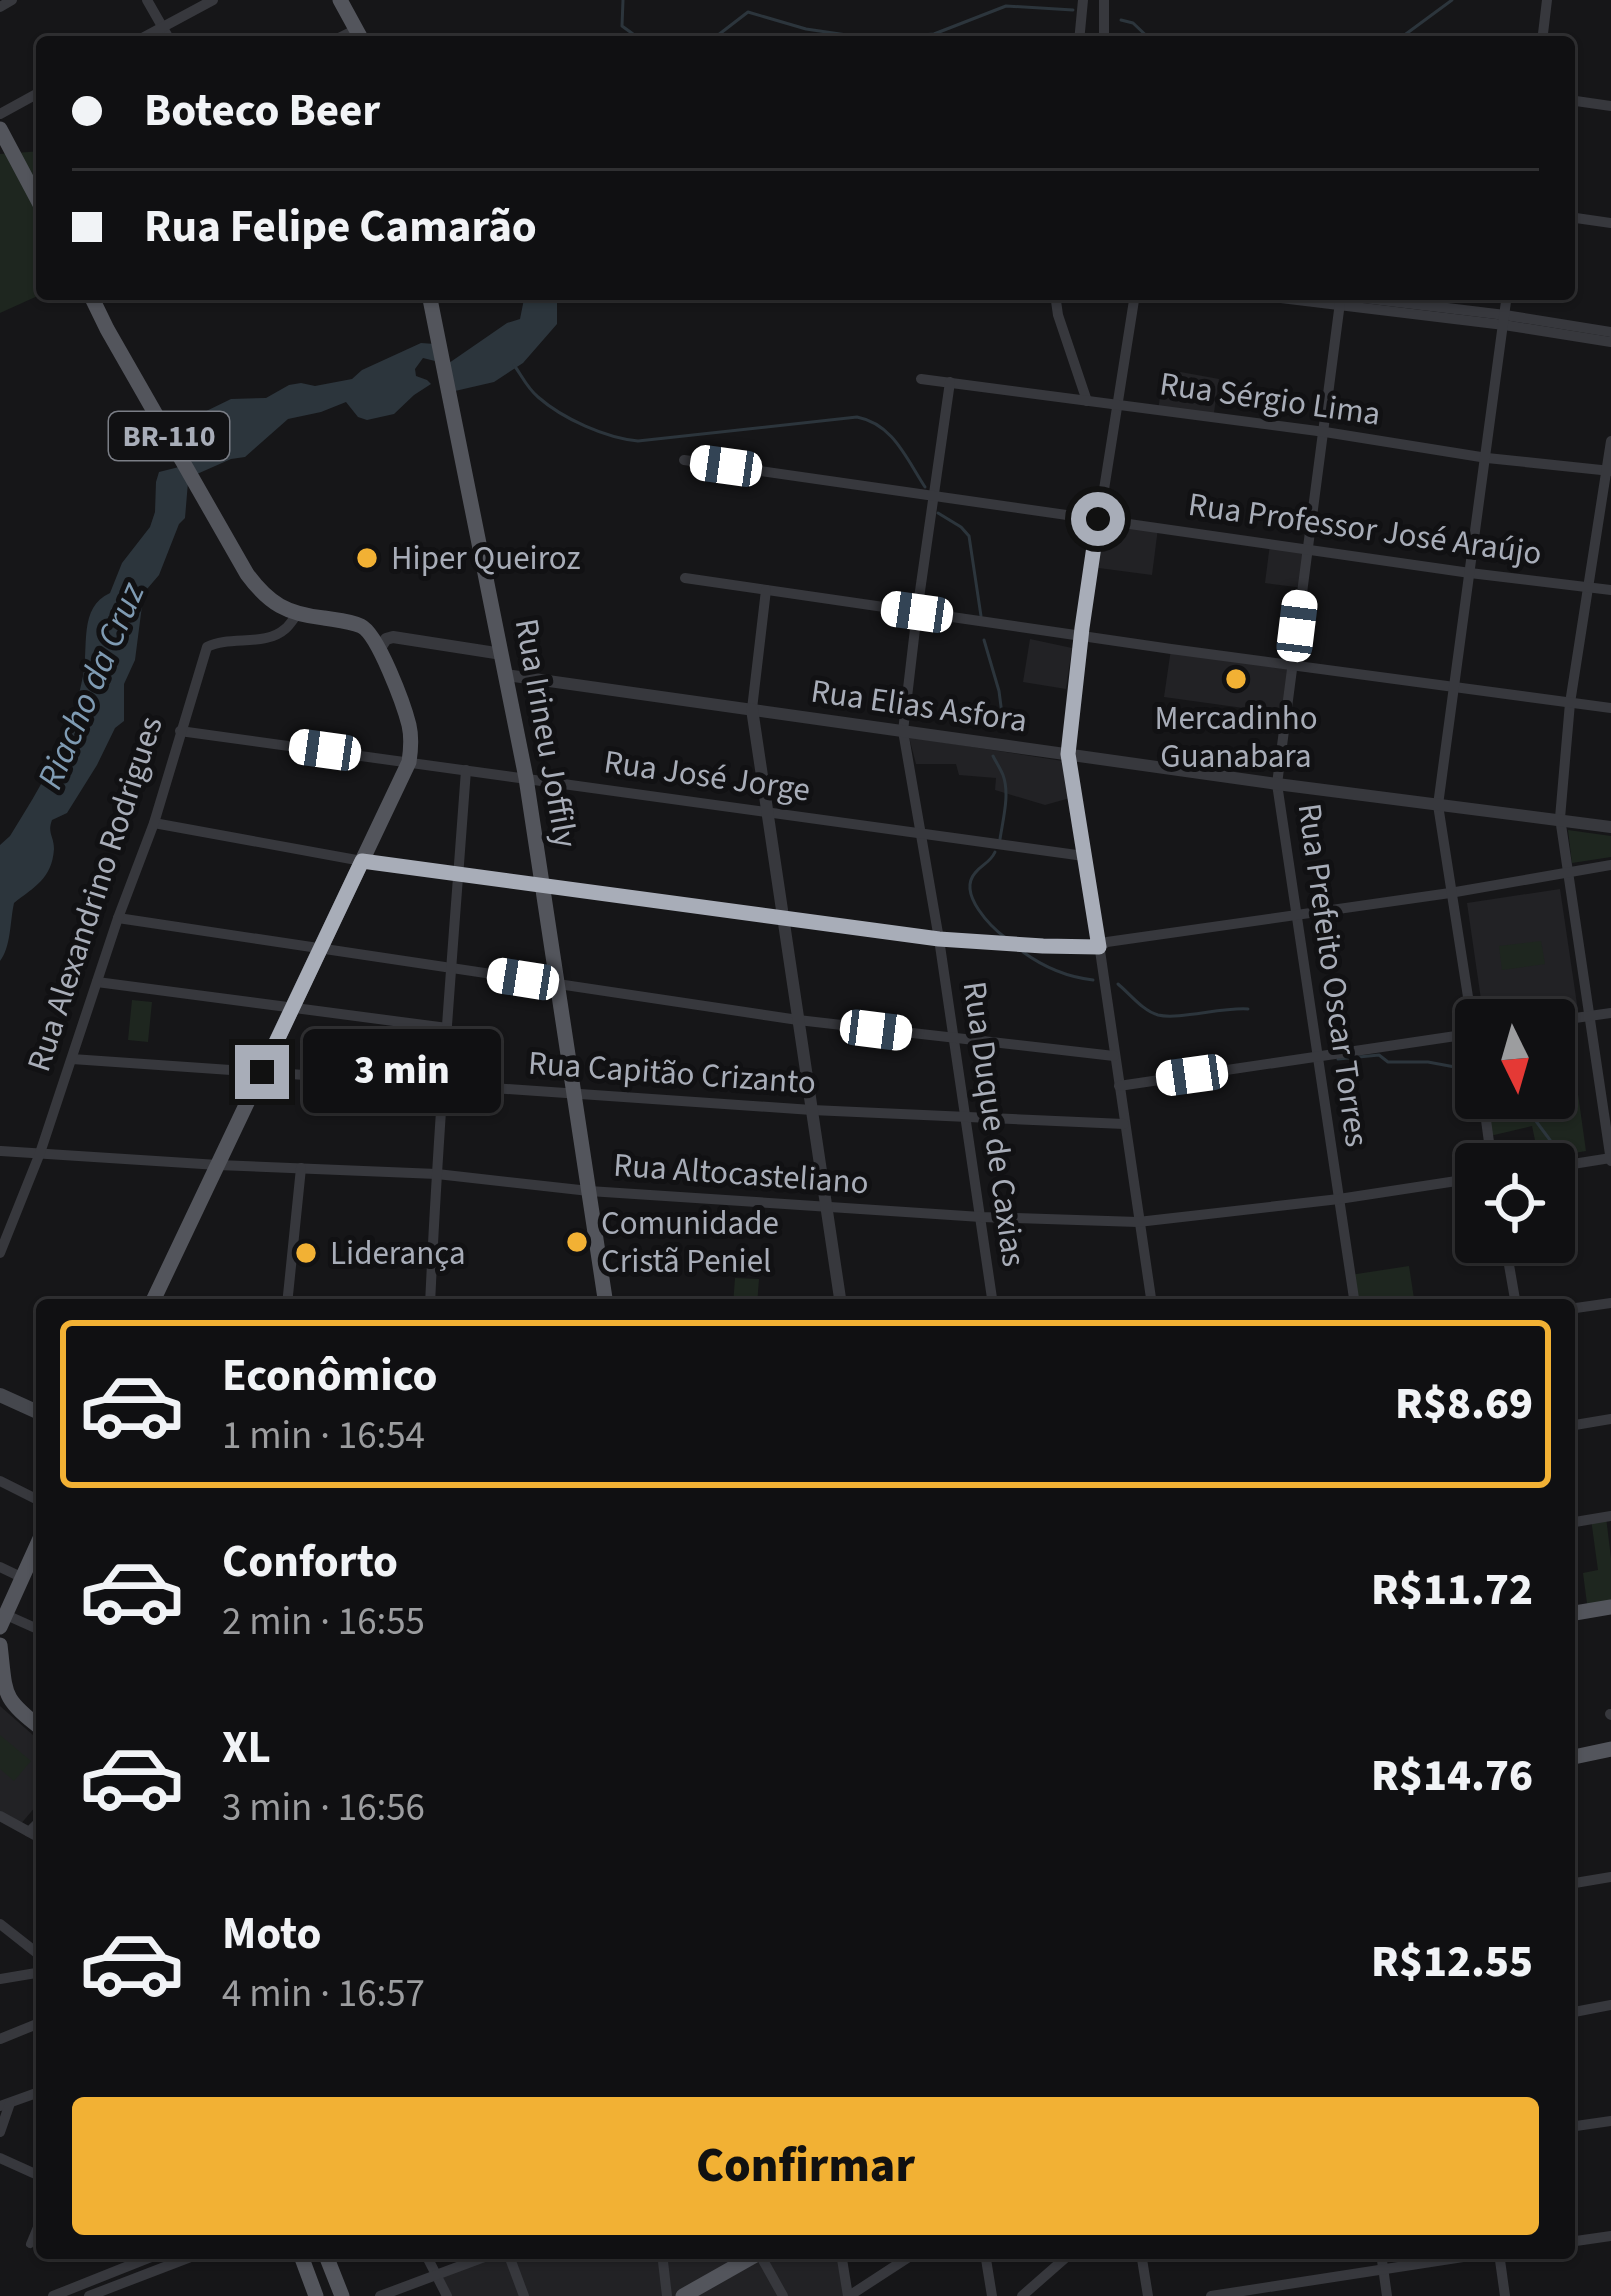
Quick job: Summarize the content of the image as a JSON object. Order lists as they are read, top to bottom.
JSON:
{
  "streets": {
    "main road": ["BR-110", "Rua Irineu Joffily"],
    "street": [
      "Rua Sérgio Lima",
      "Rua Professor José Araújo",
      "Rua Elias Asfora",
      "Rua José Jorge",
      "Rua Alexandrino Rodrigues",
      "Rua Prefeito Oscar Torres",
      "Rua Capitão Crizanto",
      "Rua Duque de Caxias",
      "Rua Altocasteliano"
    ]
  },
  "crossings": [
    ["Rua Sérgio Lima", "Rua Prefeito Oscar Torres"],
    ["Rua Sérgio Lima", "Rua Duque de Caxias"],
    ["BR-110", "Rua Alexandrino Rodrigues"],
    ["Rua Professor José Araújo", "Rua Prefeito Oscar Torres"],
    ["Rua Professor José Araújo", "Rua Duque de Caxias"],
    ["Rua Elias Asfora", "Rua Irineu Joffily"],
    ["Rua Elias Asfora", "Rua Prefeito Oscar Torres"],
    ["Rua Elias Asfora", "Rua Duque de Caxias"],
    ["Rua Irineu Joffily", "Rua José Jorge"],
    ["Rua Irineu Joffily", "Rua Capitão Crizanto"],
    ["Rua Irineu Joffily", "Rua Altocasteliano"],
    ["Rua José Jorge", "Rua Alexandrino Rodrigues"],
    ["Rua José Jorge", "Rua Duque de Caxias"],
    ["Rua Alexandrino Rodrigues", "Rua Capitão Crizanto"],
    ["Rua Alexandrino Rodrigues", "Rua Altocasteliano"],
    ["Rua Prefeito Oscar Torres", "Rua Altocasteliano"],
    ["Rua Capitão Crizanto", "Rua Duque de Caxias"],
    ["Rua Duque de Caxias", "Rua Altocasteliano"]
  ],
  "water": ["Riacho da Cruz"],
  "places": [
    "Hiper Queiroz",
    "Mercadinho Guanabara",
    "Comunidade Cristã Peniel",
    "Liderança"
  ],
  "north": "bottom",
  "page": {
    "banner": ["Boteco Beer", "Rua Felipe Camarão"],
    "bubble": "3 min",
    "list": [
      {
        "name": "Econômico",
        "note": "1 min · 16:54",
        "value": "R$8.69"
      },
      {
        "name": "Conforto",
        "note": "2 min · 16:55",
        "value": "R$11.72"
      },
      {
        "name": "XL",
        "note": "3 min · 16:56",
        "value": "R$14.76"
      },
      {
        "name": "Moto",
        "note": "4 min · 16:57",
        "value": "R$12.55"
      }
    ],
    "buttons": "Confirmar"
  }
}
